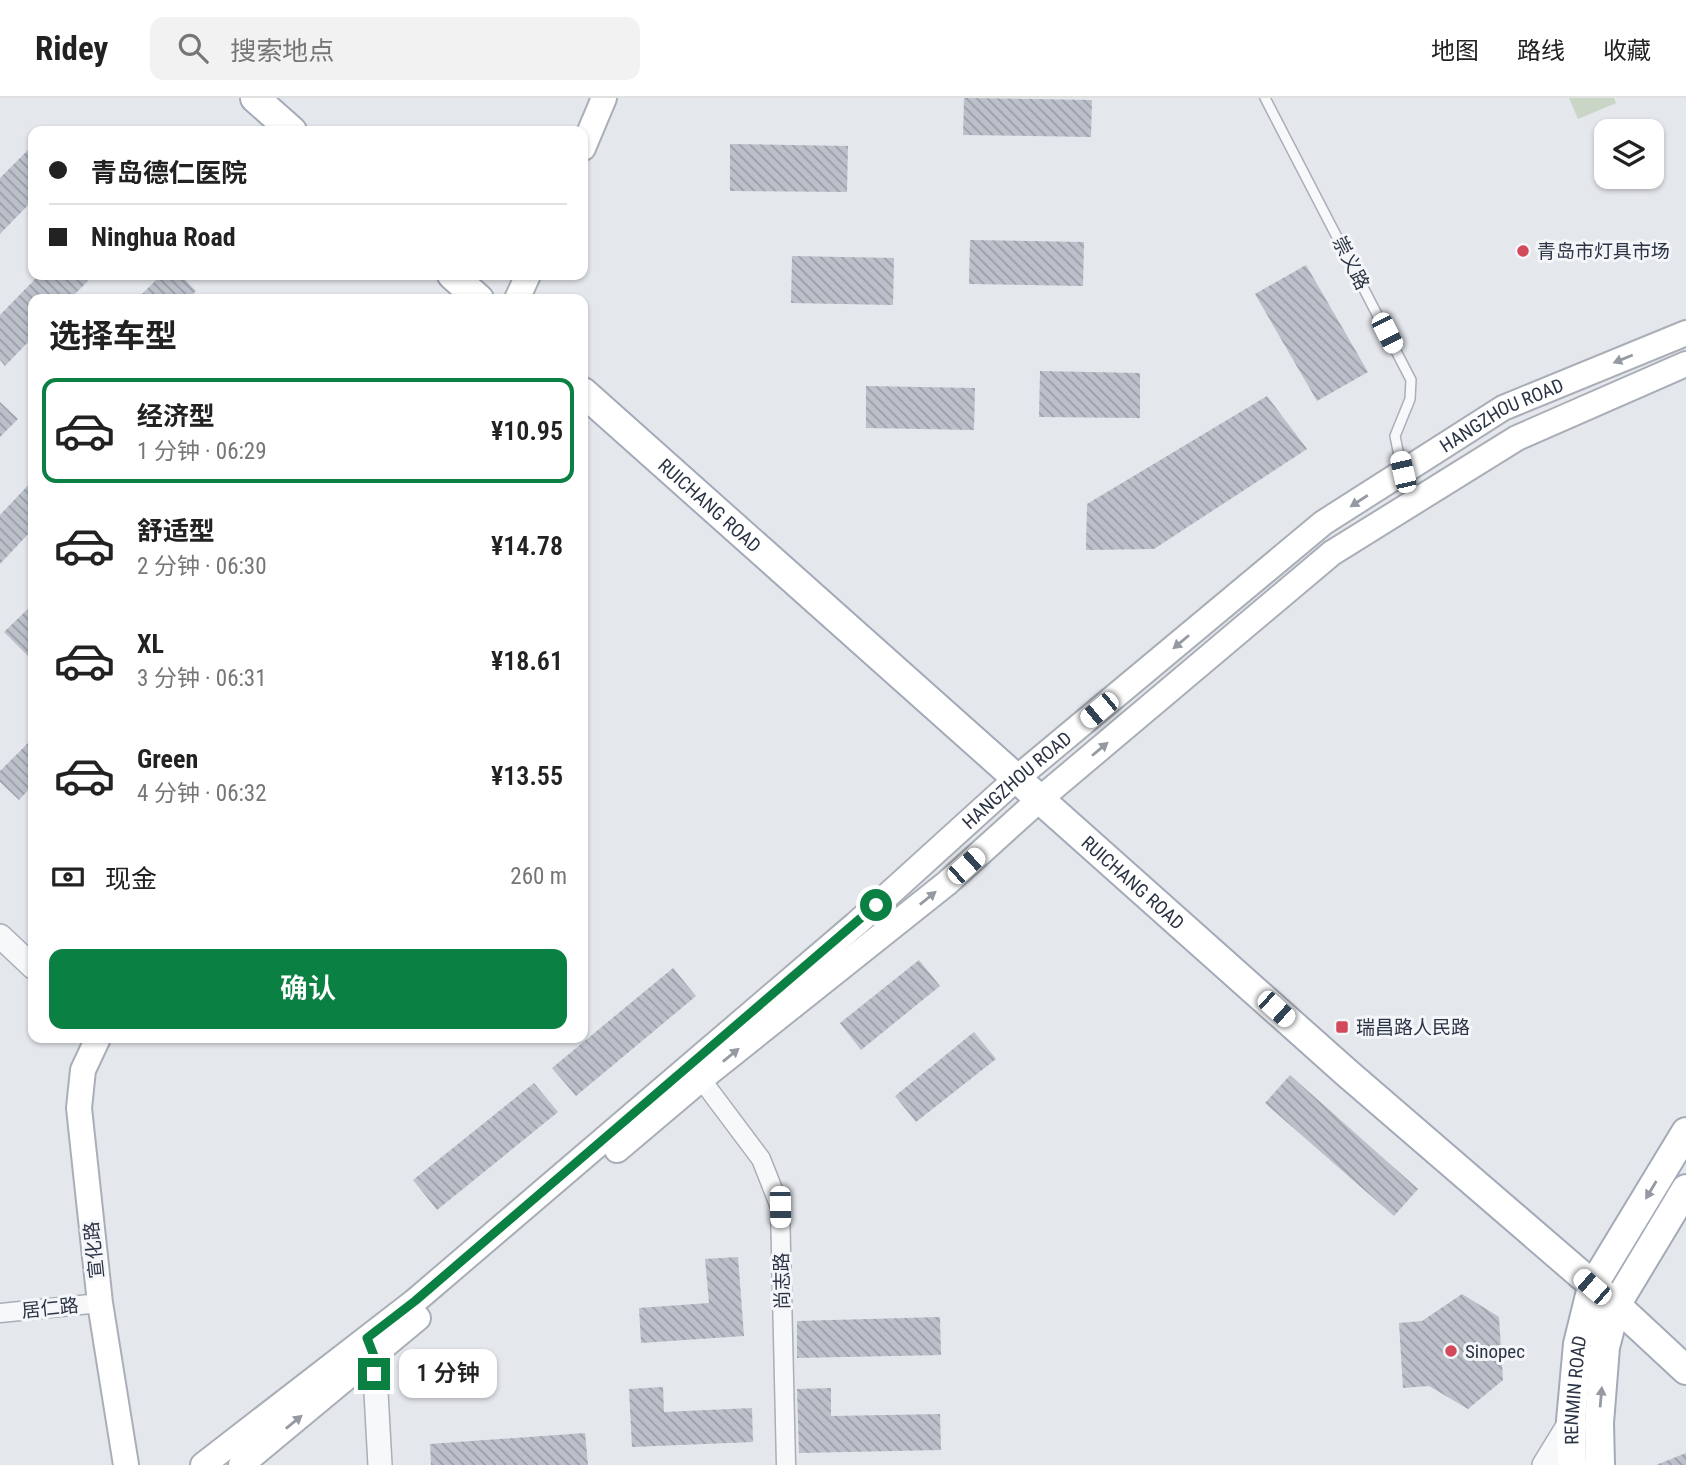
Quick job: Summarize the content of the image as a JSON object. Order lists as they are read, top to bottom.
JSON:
{
  "streets": {
    "main road": [
      "HANGZHOU ROAD",
      "RUICHANG ROAD",
      "宣化路",
      "RENMIN ROAD"
    ],
    "street": ["尚志路", "居仁路"],
    "lane": ["崇义路"]
  },
  "crossings": [
    ["崇义路", "HANGZHOU ROAD"],
    ["HANGZHOU ROAD", "RUICHANG ROAD"],
    ["HANGZHOU ROAD", "尚志路"],
    ["RUICHANG ROAD", "RENMIN ROAD"],
    ["宣化路", "居仁路"]
  ],
  "places": {
    "other": ["青岛市灯具市场", "Sinopec"],
    "transit": ["瑞昌路人民路"]
  },
  "page": {
    "header": "Ridey",
    "search": "搜索地点",
    "nav": ["地图", "路线", "收藏"],
    "banner": ["青岛德仁医院", "Ninghua Road"],
    "heading": "选择车型",
    "list": [
      {
        "name": "经济型",
        "note": "1 分钟 · 06:29",
        "value": "¥10.95"
      },
      {
        "name": "舒适型",
        "note": "2 分钟 · 06:30",
        "value": "¥14.78"
      },
      {
        "name": "XL",
        "note": "3 分钟 · 06:31",
        "value": "¥18.61"
      },
      {
        "name": "Green",
        "note": "4 分钟 · 06:32",
        "value": "¥13.55"
      }
    ],
    "pay": ["现金", "260 m"],
    "buttons": "确认",
    "bubble": "1 分钟"
  }
}
